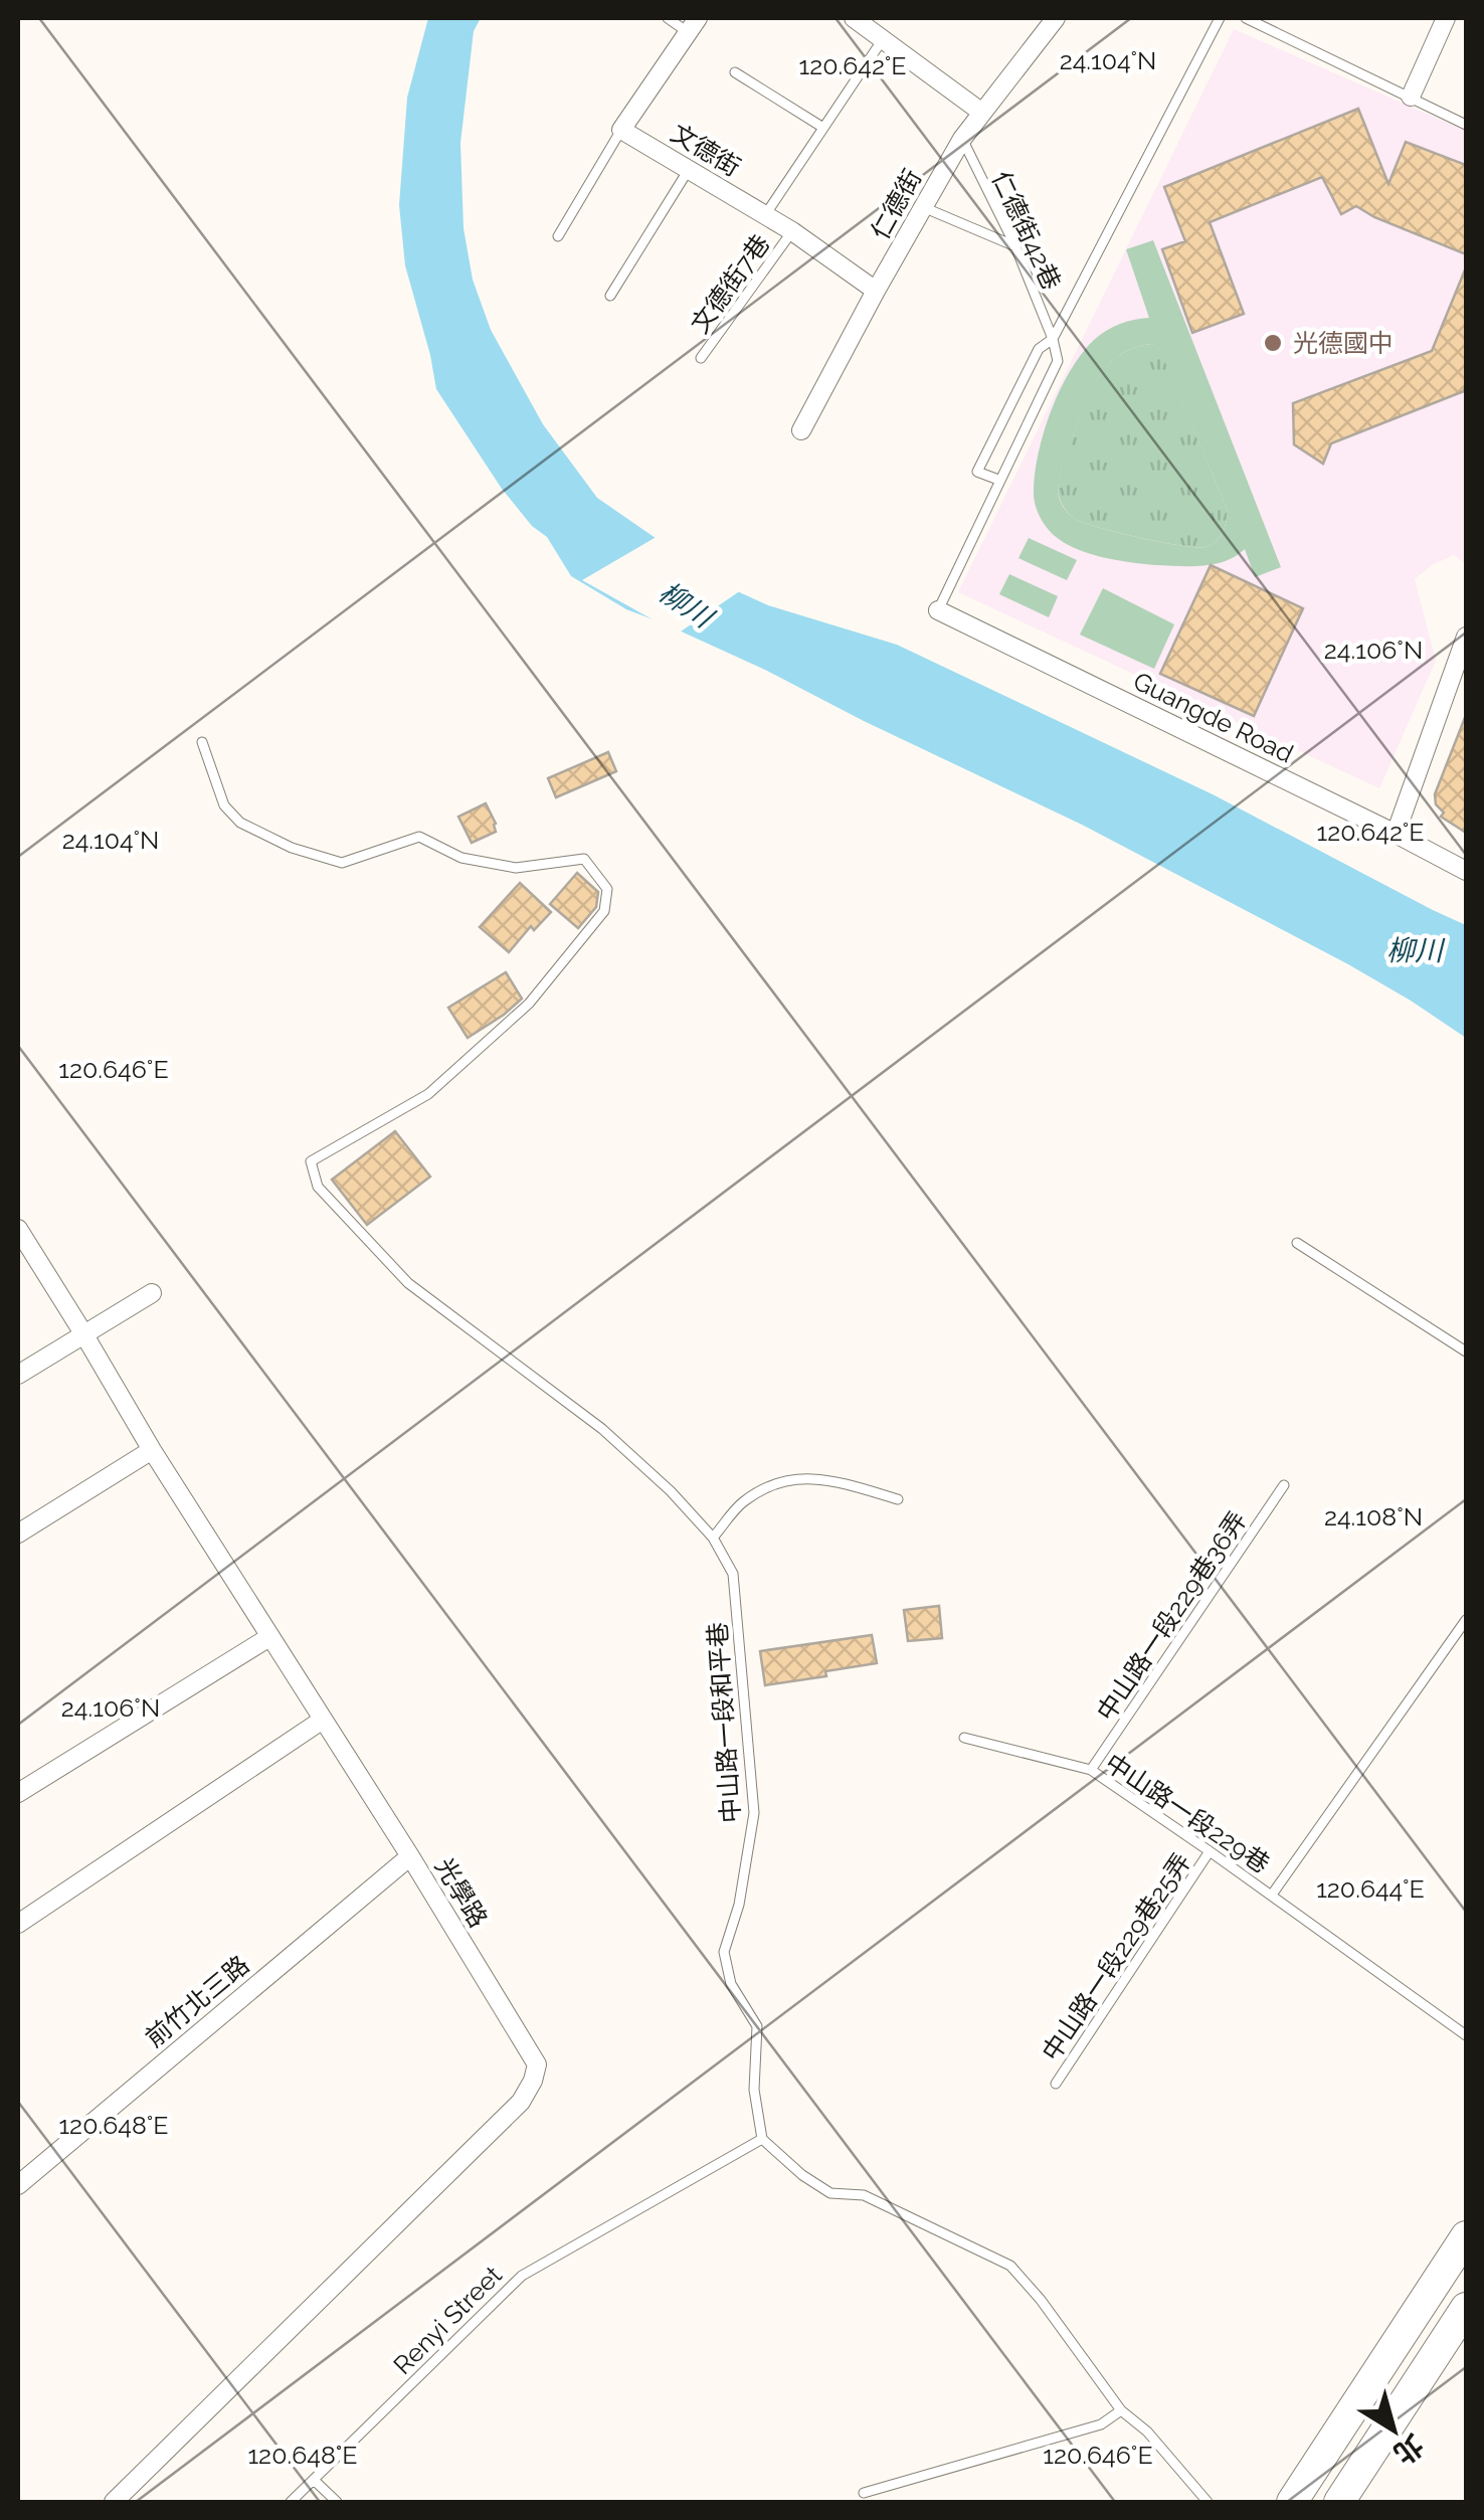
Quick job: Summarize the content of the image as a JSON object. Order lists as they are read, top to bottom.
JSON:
{
  "streets": {
    "street": [
      "文德街",
      "仁德街",
      "Guangde Road",
      "光學路",
      "前竹北三路"
    ],
    "lane": [
      "仁德街42巷",
      "文德街7巷",
      "中山路一段229巷36弄",
      "中山路一段和平巷",
      "中山路一段229巷",
      "中山路一段229巷25弄",
      "Renyi Street"
    ]
  },
  "crossings": [
    ["文德街", "仁德街"],
    ["文德街", "文德街7巷"],
    ["仁德街", "仁德街42巷"],
    ["中山路一段229巷36弄", "中山路一段229巷"],
    ["中山路一段和平巷", "Renyi Street"],
    ["中山路一段229巷", "中山路一段229巷25弄"],
    ["光學路", "前竹北三路"]
  ],
  "water": ["柳川"],
  "places": ["光德國中"],
  "north": "bottom right",
  "coordinates": [
    "24.104°N",
    "120.642°E",
    "24.106°N",
    "120.646°E",
    "24.108°N",
    "120.644°E",
    "120.648°E"
  ]
}
